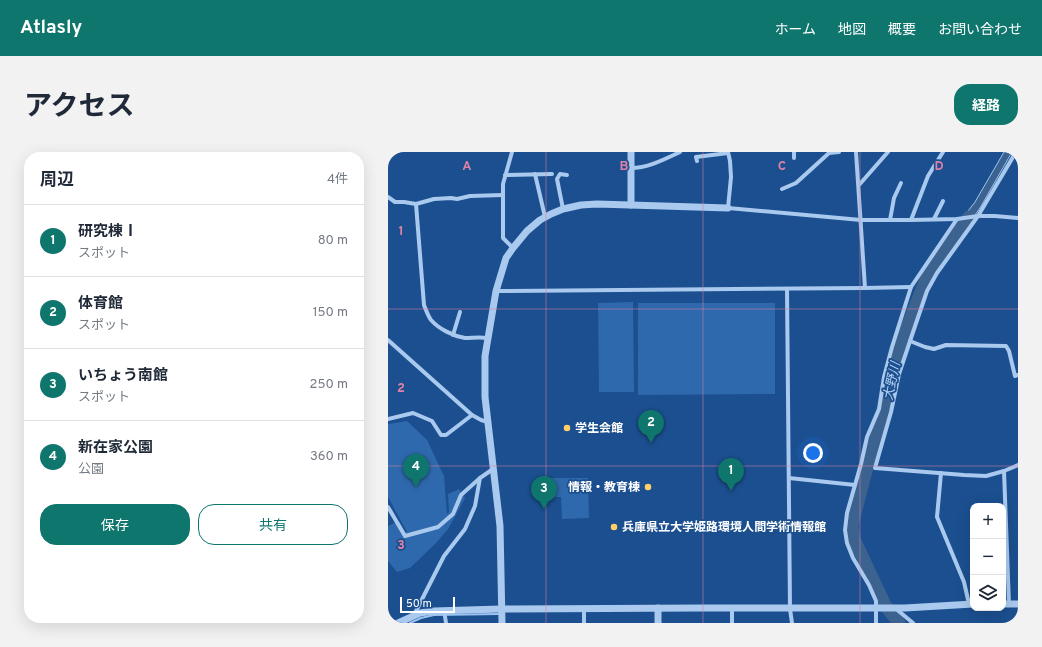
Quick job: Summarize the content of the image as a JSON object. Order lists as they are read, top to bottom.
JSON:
{
  "water": ["大野川"],
  "places": ["学生会館", "情報・教育棟", "兵庫県立大学姫路環境人間学術情報館"],
  "scale_bar": "50 m",
  "page": {
    "header": "Atlasly",
    "nav": [
      "ホーム",
      "地図",
      "概要",
      "お問い合わせ"
    ],
    "title": "アクセス",
    "buttons": [
      "経路",
      ["保存", "共有"]
    ],
    "heading": ["周辺", "4件"],
    "list": [
      {
        "mark": "1",
        "name": "研究棟Ⅰ",
        "note": "スポット",
        "value": "80 m"
      },
      {
        "mark": "2",
        "name": "体育館",
        "note": "スポット",
        "value": "150 m"
      },
      {
        "mark": "3",
        "name": "いちょう南館",
        "note": "スポット",
        "value": "250 m"
      },
      {
        "mark": "4",
        "name": "新在家公園",
        "note": "公園",
        "value": "360 m"
      }
    ],
    "pins": [
      "2",
      "4",
      "1",
      "3"
    ],
    "map_buttons": ["+", "−"],
    "scale": "50 m"
  },
  "grid": {
    "columns": [
      "A",
      "B",
      "C",
      "D"
    ],
    "rows": ["1", "2", "3"]
  }
}
